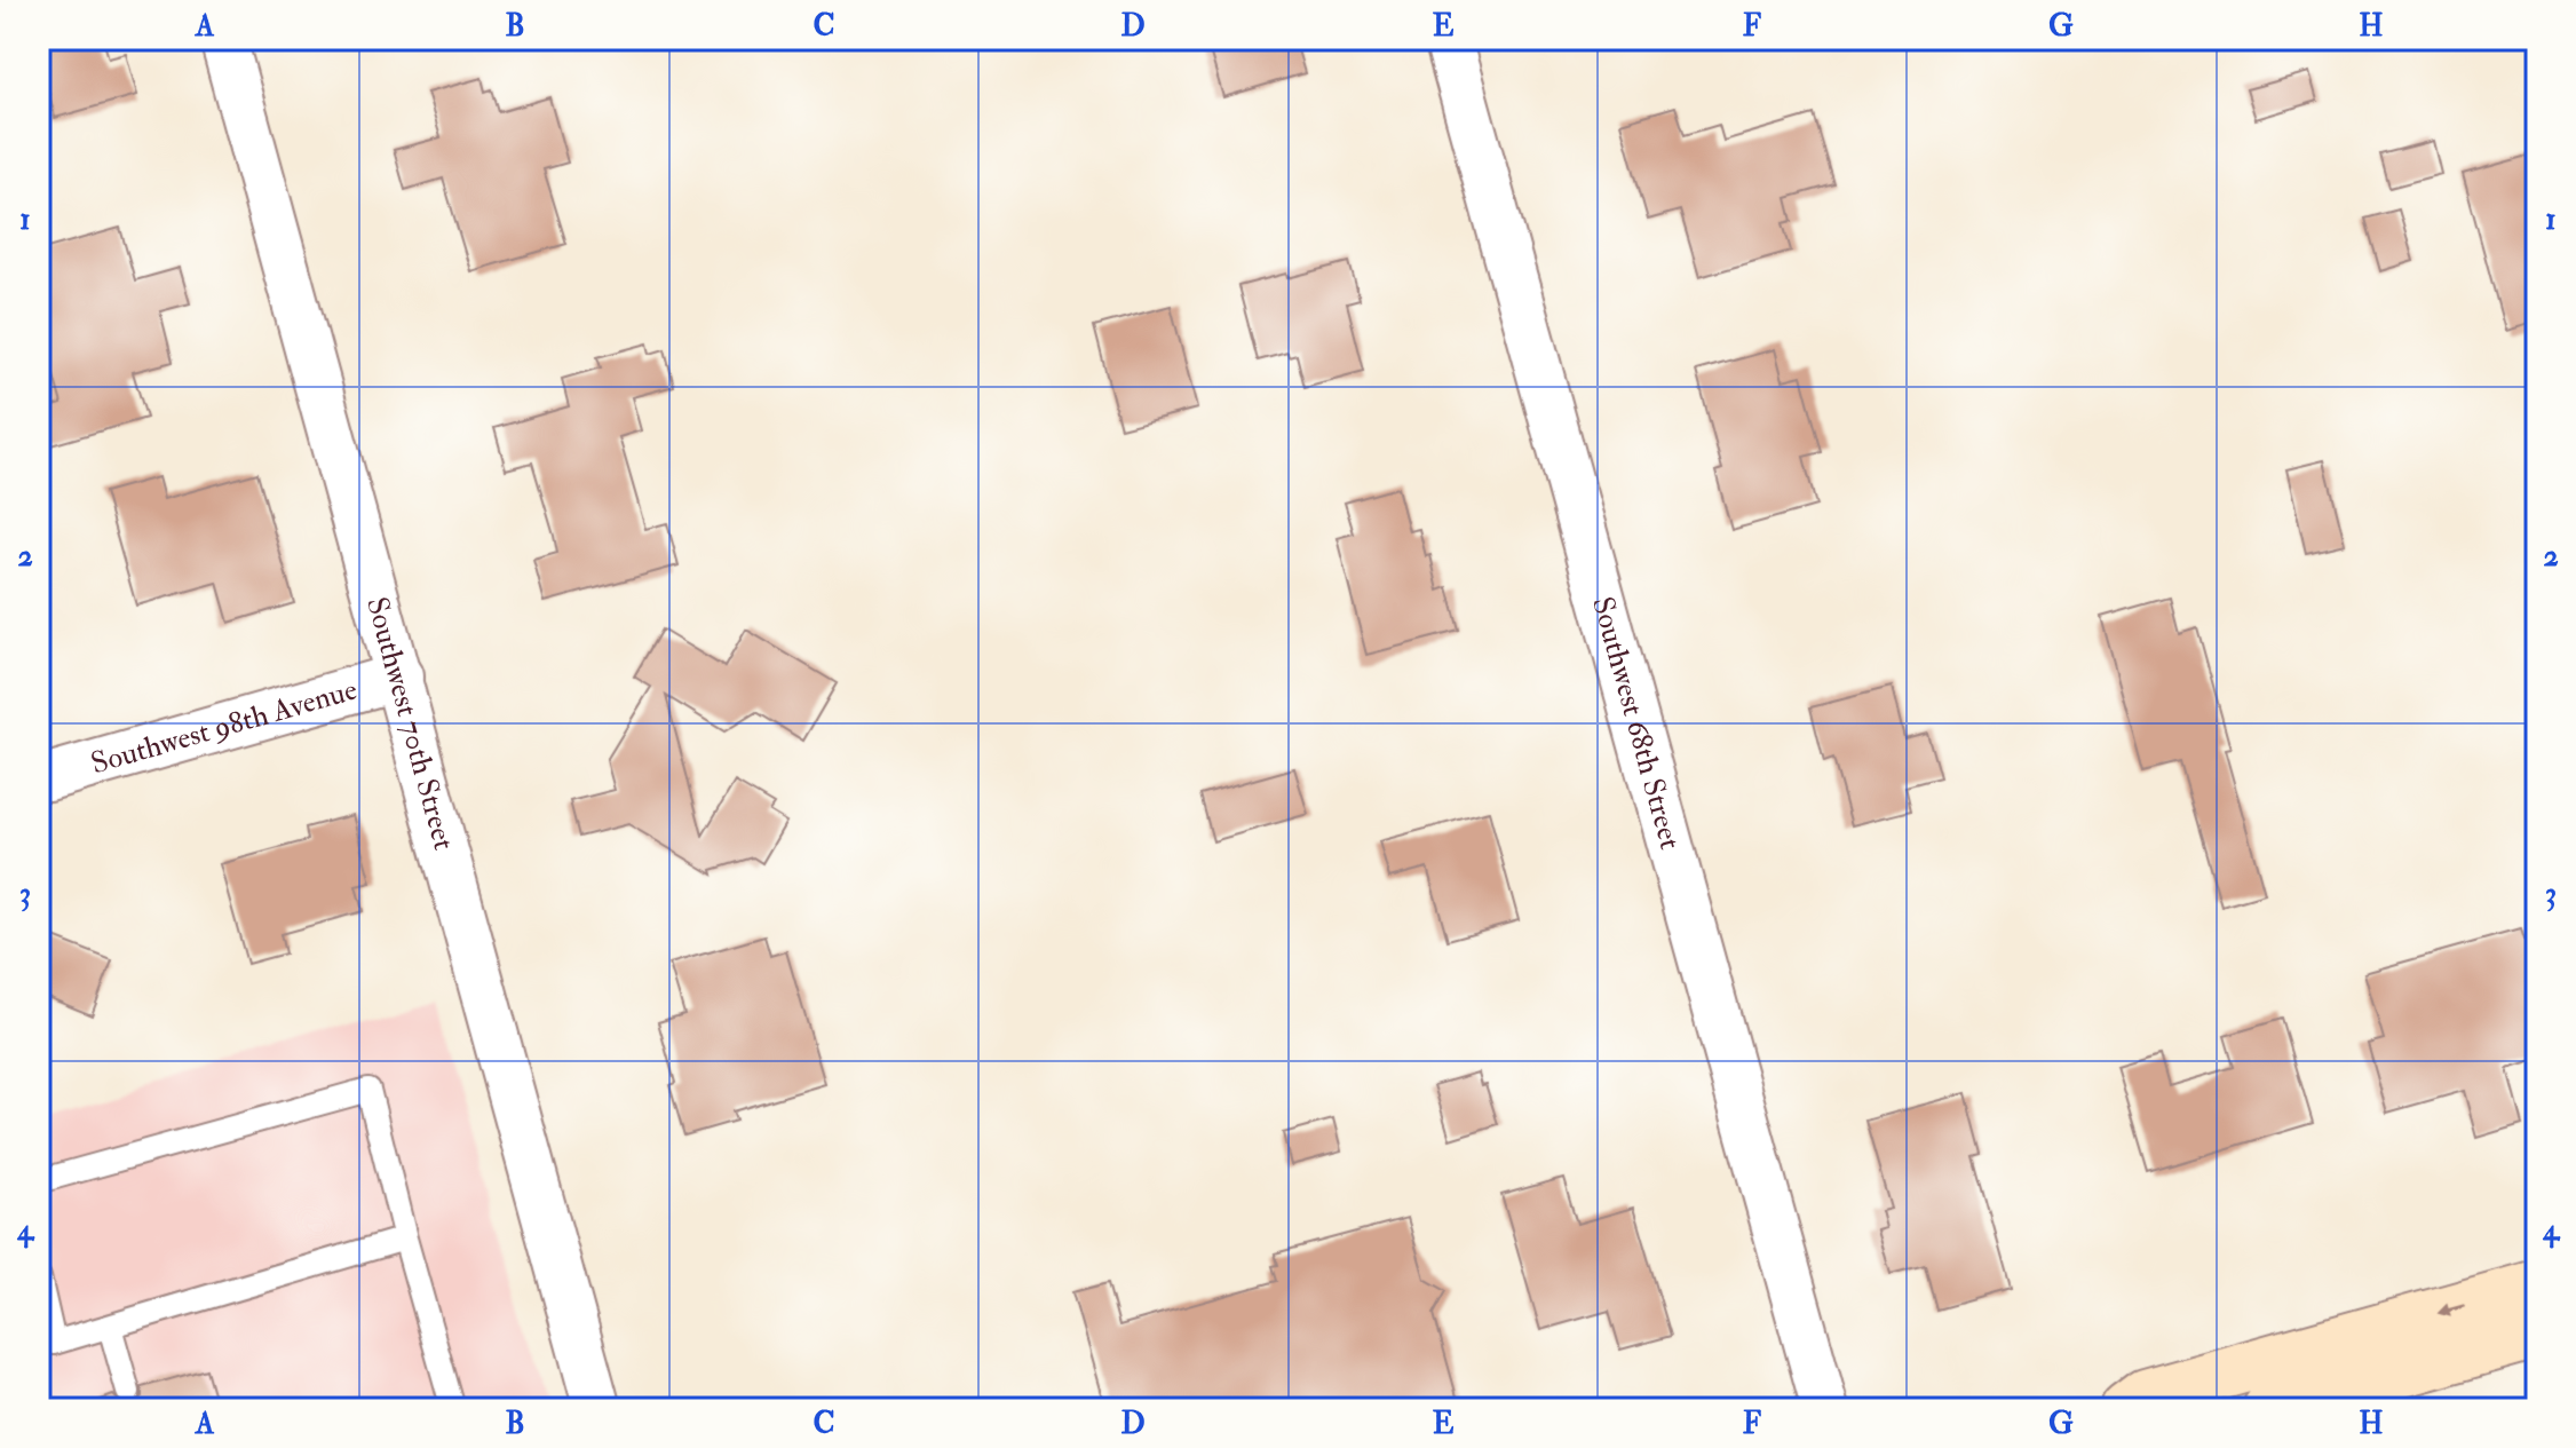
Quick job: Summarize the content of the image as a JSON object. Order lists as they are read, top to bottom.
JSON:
{
  "streets": {
    "street": ["Southwest 70th Street", "Southwest 68th Street", "Southwest 98th Avenue"]
  },
  "crossings": [
    ["Southwest 70th Street", "Southwest 98th Avenue"]
  ],
  "grid": {
    "columns": [
      "A",
      "B",
      "C",
      "D",
      "E",
      "F",
      "G",
      "H"
    ],
    "rows": [
      "1",
      "2",
      "3",
      "4"
    ]
  }
}
